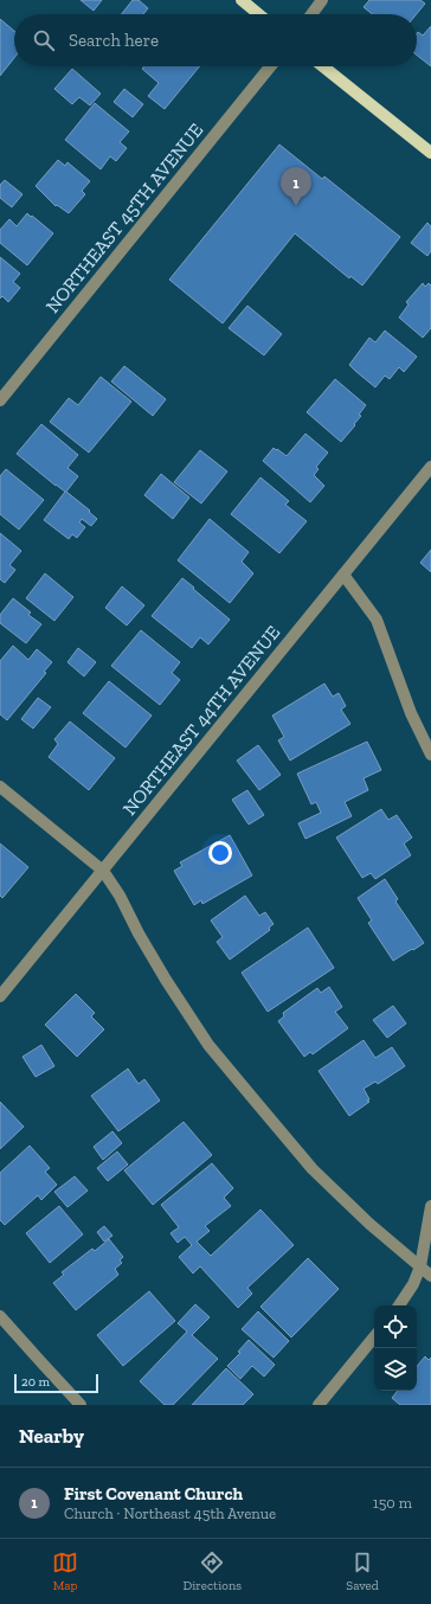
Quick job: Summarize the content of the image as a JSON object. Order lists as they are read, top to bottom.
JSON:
{
  "streets": {
    "street": ["NORTHEAST 45TH AVENUE", "NORTHEAST 44TH AVENUE"]
  },
  "scale_bar": "20 m",
  "page": {
    "search": "Search here",
    "pins": "1",
    "scale": "20 m",
    "heading": "Nearby",
    "list": [
      {
        "mark": "1",
        "name": "First Covenant Church",
        "note": "Church · Northeast 45th Avenue",
        "value": "150 m"
      }
    ],
    "nav": ["Map", "Directions", "Saved"]
  }
}
